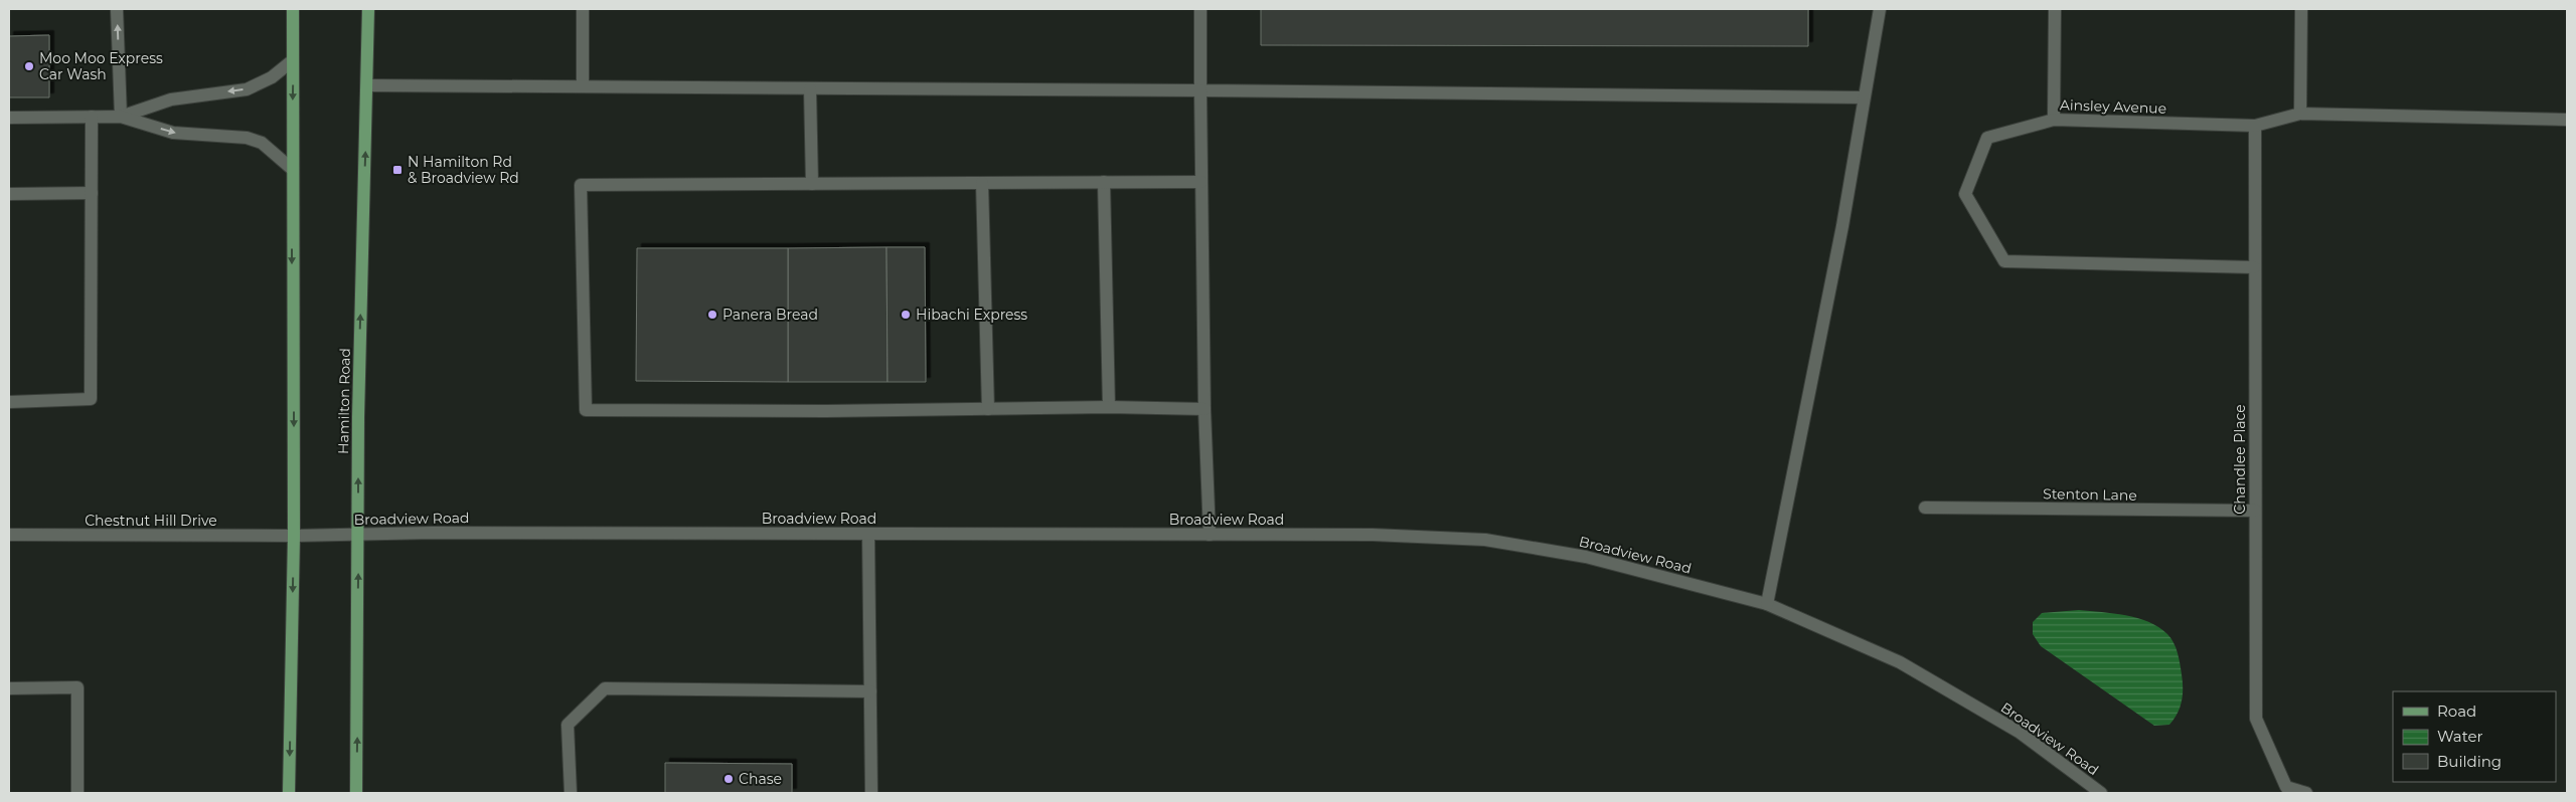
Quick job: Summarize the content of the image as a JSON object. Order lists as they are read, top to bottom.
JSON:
{
  "streets": {
    "main road": ["Hamilton Road"],
    "street": [
      "Ainsley Avenue",
      "Chandlee Place",
      "Stenton Lane",
      "Broadview Road",
      "Chestnut Hill Drive"
    ]
  },
  "crossings": [
    ["Ainsley Avenue", "Chandlee Place"],
    ["Hamilton Road", "Broadview Road"],
    ["Chandlee Place", "Stenton Lane"],
    ["Broadview Road", "Chestnut Hill Drive"]
  ],
  "places": {
    "other": [
      "Moo Moo Express Car Wash",
      "Panera Bread",
      "Hibachi Express",
      "Chase"
    ],
    "transit": ["N Hamilton Rd & Broadview Rd"]
  },
  "legend": ["Road", "Water", "Building"]
}
